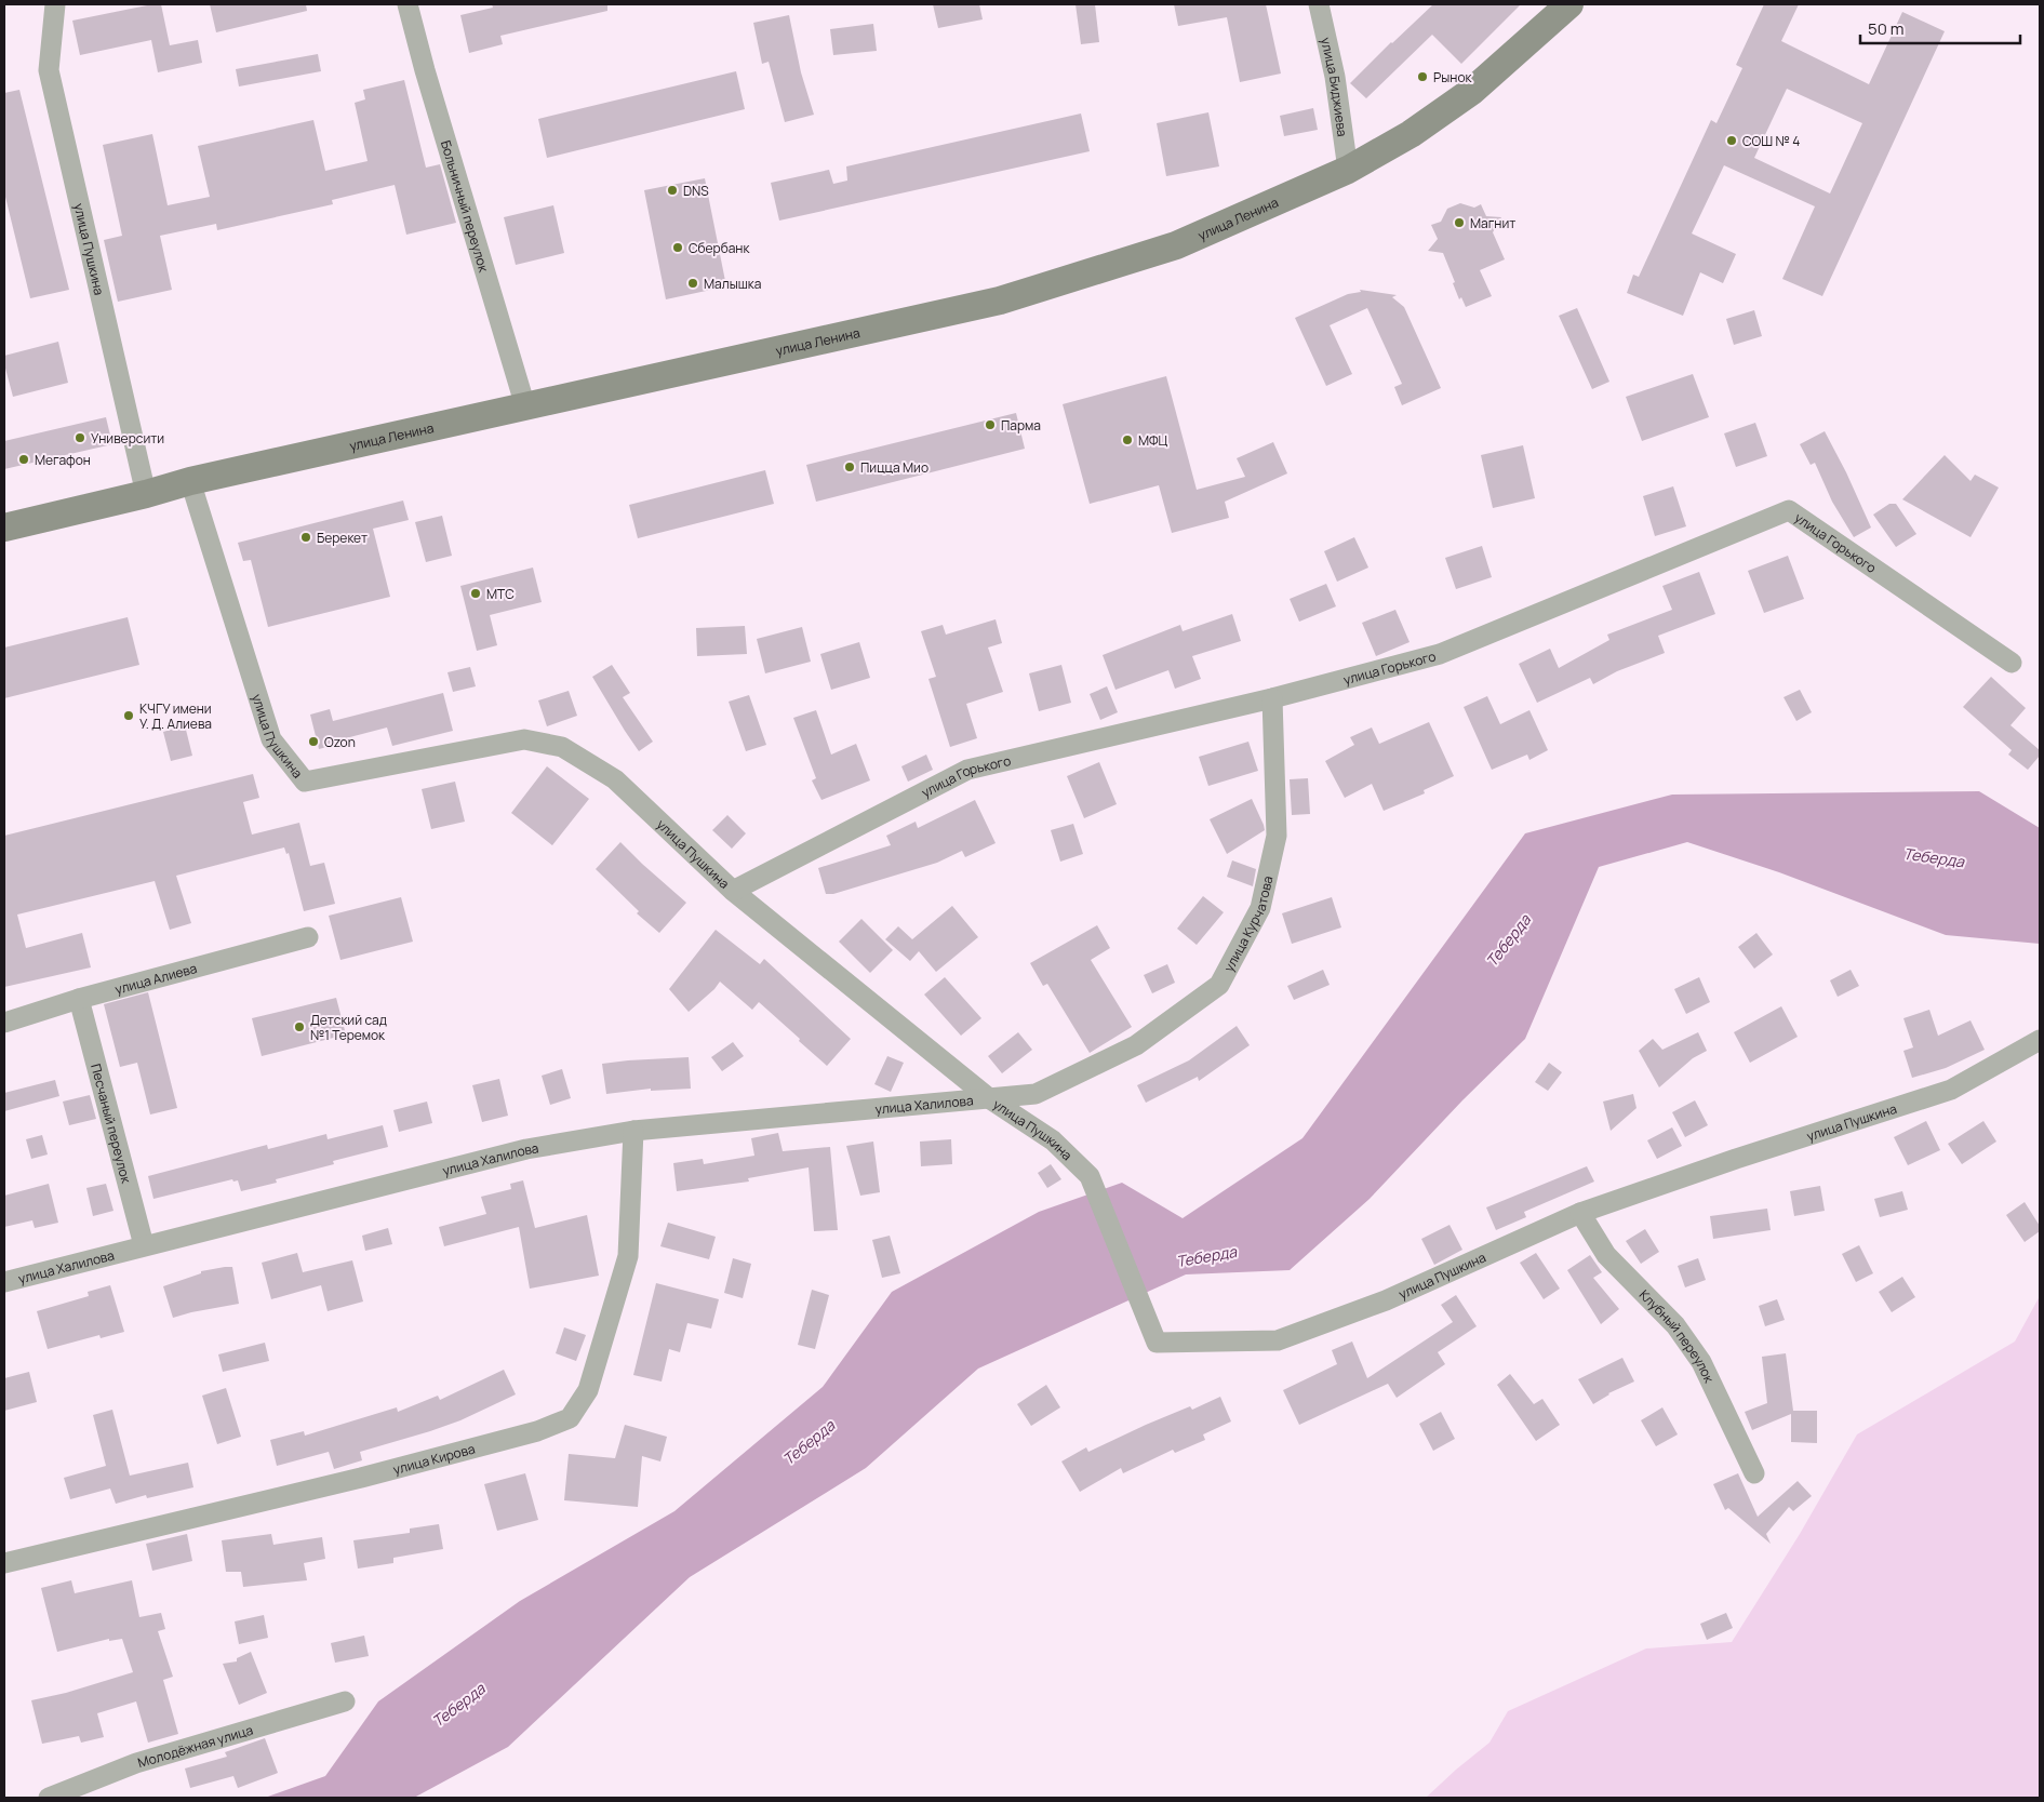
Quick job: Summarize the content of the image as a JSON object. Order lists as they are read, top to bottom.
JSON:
{
  "streets": {
    "main road": ["улица Ленина"],
    "street": [
      "улица Биджиева",
      "Больничный переулок",
      "улица Пушкина",
      "улица Горького",
      "улица Курчатова",
      "улица Алиева",
      "улица Халилова",
      "Песчаный переулок",
      "Клубный переулок",
      "улица Кирова",
      "Молодёжная улица"
    ]
  },
  "crossings": [
    ["улица Биджиева", "улица Ленина"],
    ["Больничный переулок", "улица Ленина"],
    ["улица Ленина", "улица Пушкина"],
    ["улица Пушкина", "улица Горького"],
    ["улица Пушкина", "улица Курчатова"],
    ["улица Пушкина", "улица Халилова"],
    ["улица Пушкина", "Клубный переулок"],
    ["улица Горького", "улица Курчатова"],
    ["улица Курчатова", "улица Халилова"],
    ["улица Алиева", "Песчаный переулок"],
    ["улица Халилова", "Песчаный переулок"],
    ["улица Халилова", "улица Кирова"]
  ],
  "water": ["Теберда"],
  "places": [
    "Рынок",
    "СОШ № 4",
    "DNS",
    "Магнит",
    "Сбербанк",
    "Малышка",
    "Парма",
    "Университи",
    "МФЦ",
    "Мегафон",
    "Пицца Мио",
    "Берекет",
    "МТС",
    "КЧГУ имени У. Д. Алиева",
    "Ozon",
    "Детский сад №1 Теремок"
  ],
  "scale_bar": "50 m"
}
